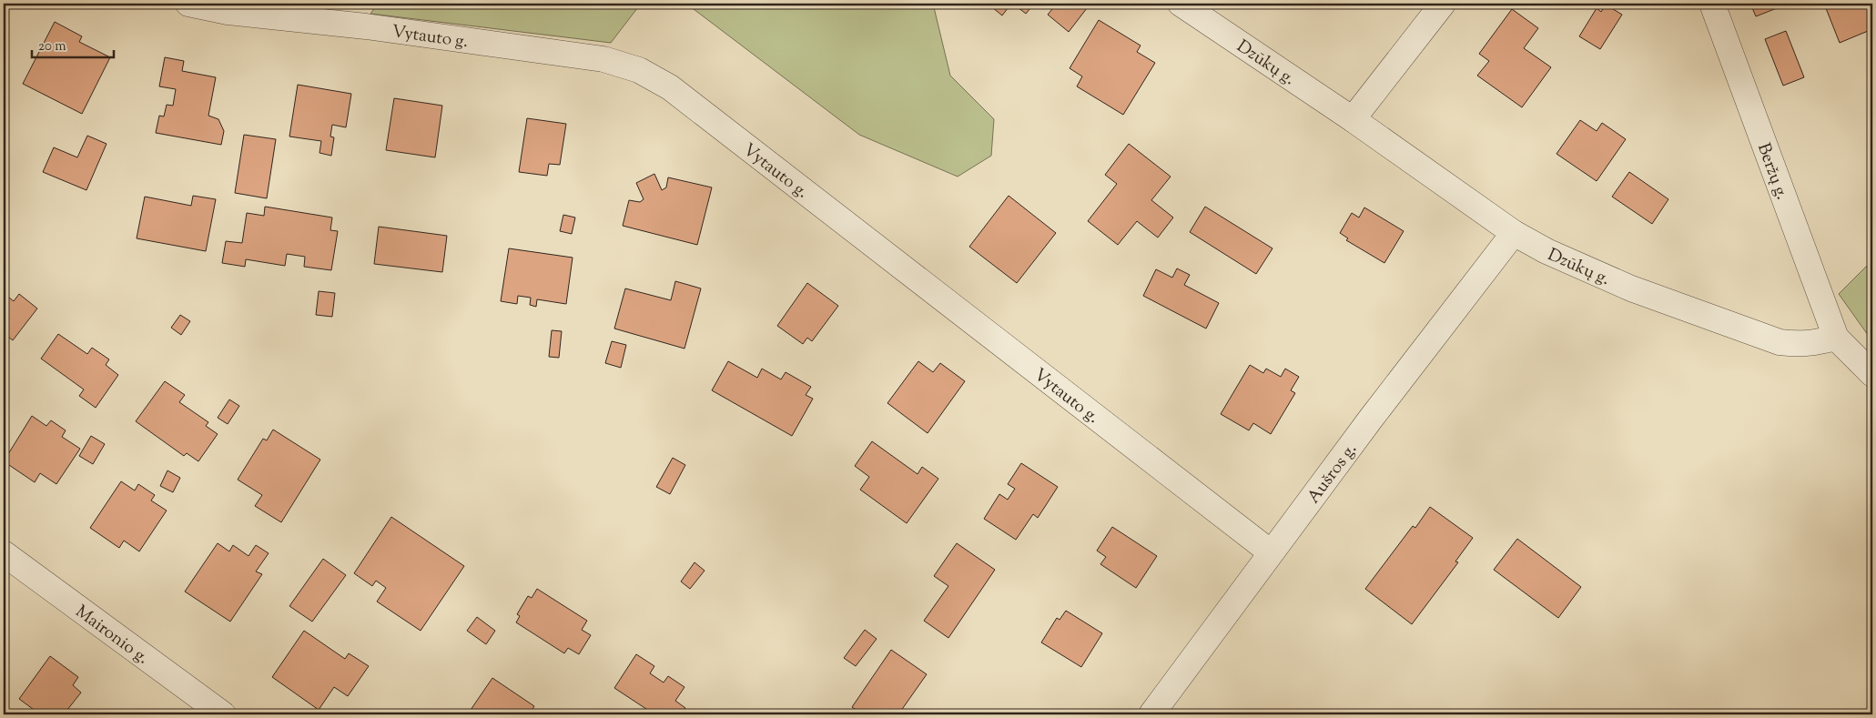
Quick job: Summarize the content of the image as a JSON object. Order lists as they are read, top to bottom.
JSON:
{
  "streets": {
    "street": [
      "Vytauto g.",
      "Dzūkų g.",
      "Beržų g.",
      "Aušros g.",
      "Maironio g."
    ]
  },
  "crossings": [
    ["Vytauto g.", "Aušros g."],
    ["Dzūkų g.", "Beržų g."],
    ["Dzūkų g.", "Aušros g."]
  ],
  "scale_bar": "20 m"
}
